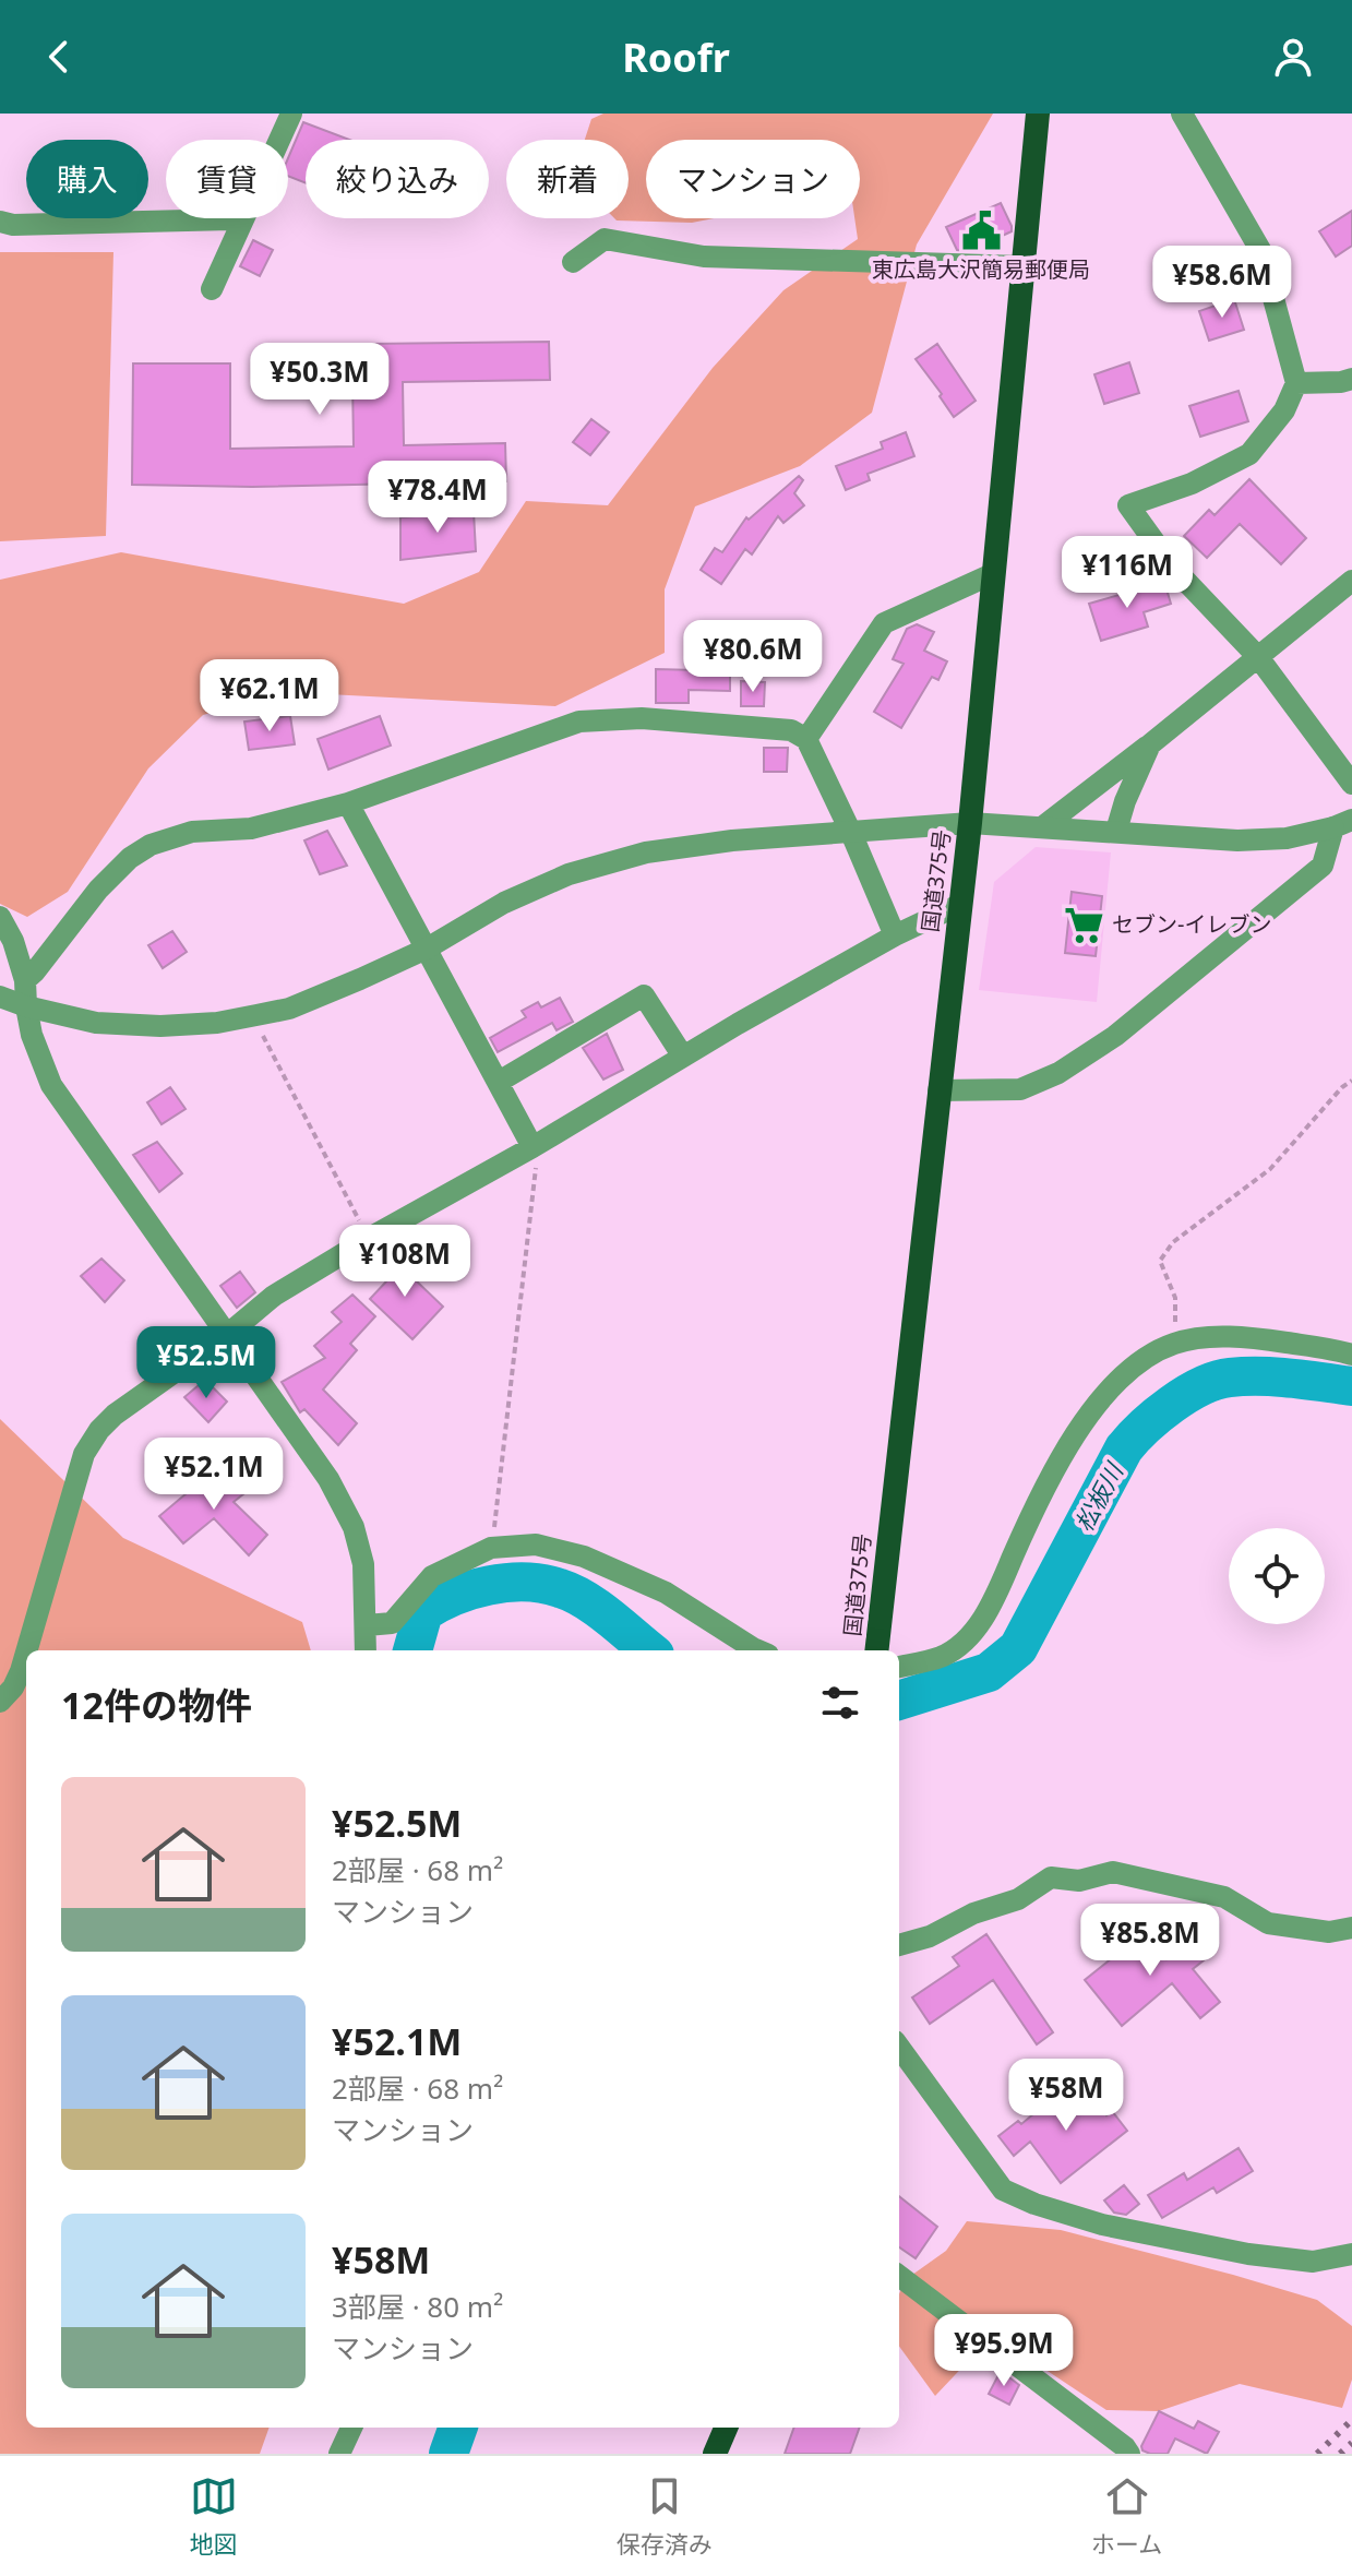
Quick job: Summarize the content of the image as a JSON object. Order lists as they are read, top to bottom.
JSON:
{
  "streets": {
    "highway": ["国道375号"]
  },
  "water": ["松板川"],
  "places": {
    "public building": ["東広島大沢簡易郵便局"],
    "supermarket": ["セブン-イレブン"]
  },
  "page": {
    "header": "Roofr",
    "chip": [
      "購入",
      "賃貸",
      "絞り込み",
      "新着",
      "マンション"
    ],
    "price": [
      "¥58.6M",
      "¥50.3M",
      "¥78.4M",
      "¥116M",
      "¥80.6M",
      "¥62.1M",
      "¥108M",
      "¥52.5M",
      "¥52.1M",
      "¥85.8M",
      "¥58M",
      "¥95.9M"
    ],
    "heading": "12件の物件",
    "list": [
      {
        "name": "¥52.5M",
        "note": "2部屋 · 68 m² · マンション"
      },
      {
        "name": "¥52.1M",
        "note": "2部屋 · 68 m² · マンション"
      },
      {
        "name": "¥58M",
        "note": "3部屋 · 80 m² · マンション"
      }
    ],
    "tabs": ["地図", "保存済み", "ホーム"]
  }
}
